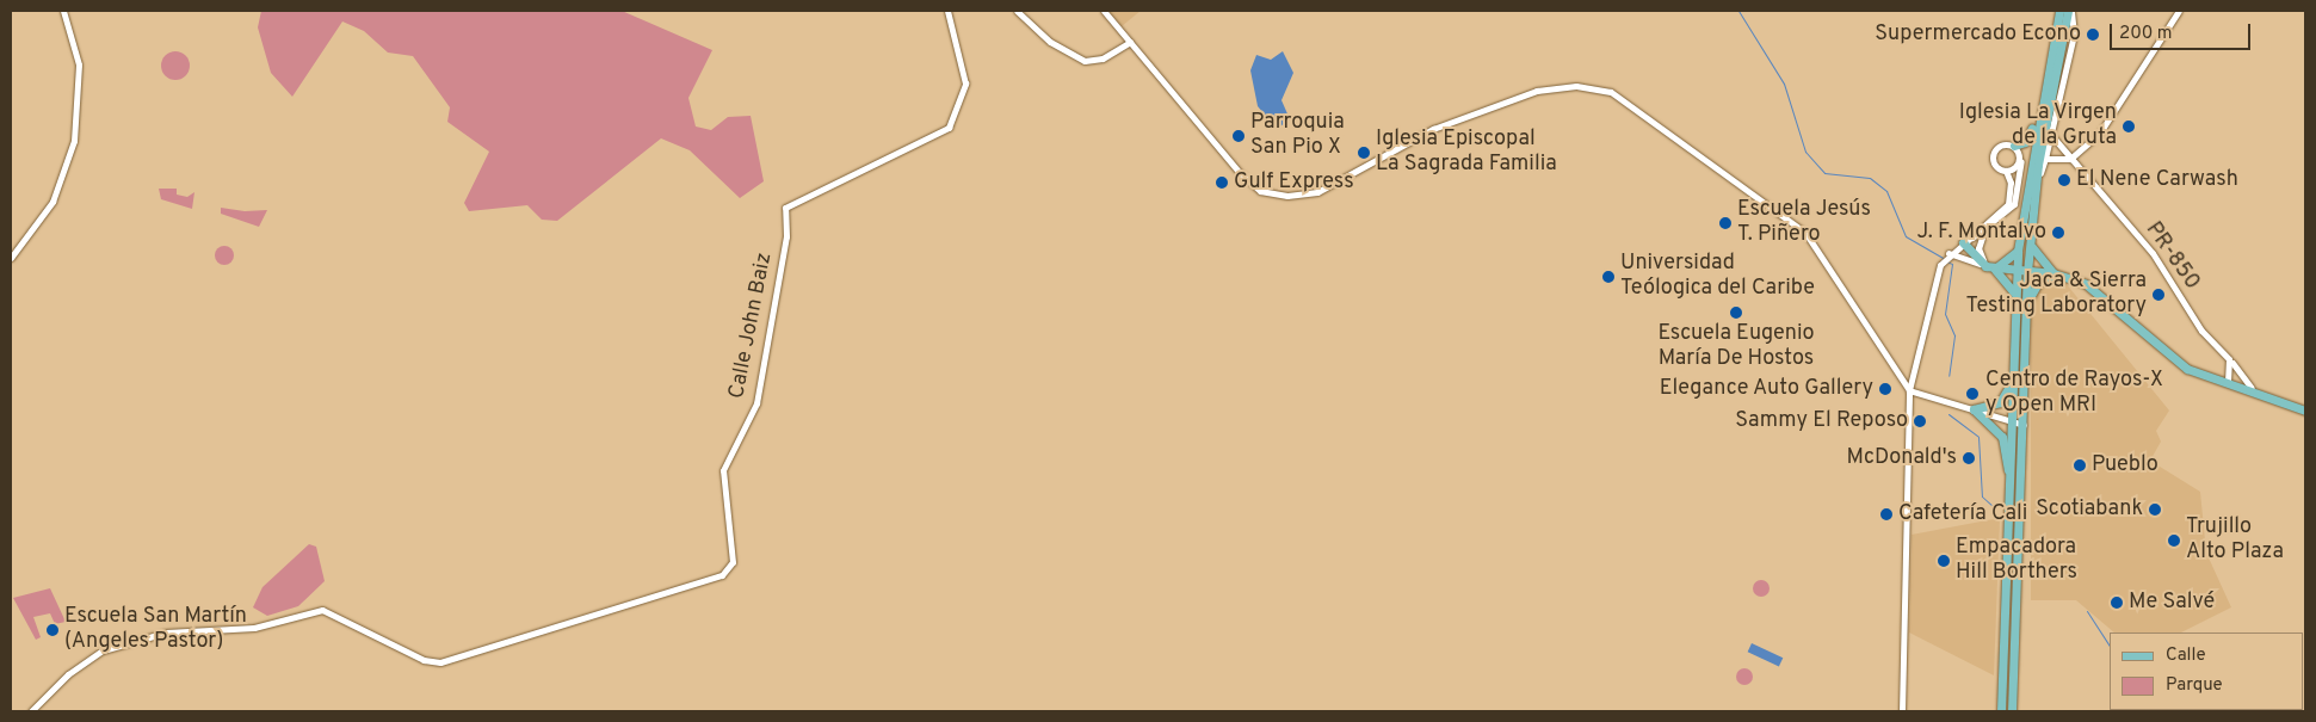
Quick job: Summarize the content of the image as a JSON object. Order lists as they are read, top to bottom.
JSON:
{
  "streets": {
    "street": ["PR-850", "Calle John Baiz"]
  },
  "places": [
    "Supermercado Econo",
    "Iglesia La Virgen de la Gruta",
    "Parroquia San Pio X",
    "Iglesia Episcopal La Sagrada Familia",
    "El Nene Carwash",
    "Gulf Express",
    "Escuela Jesús T. Piñero",
    "J. F. Montalvo",
    "Universidad Teólogica del Caribe",
    "Jaca & Sierra Testing Laboratory",
    "Escuela Eugenio María De Hostos",
    "Elegance Auto Gallery",
    "Centro de Rayos-X y Open MRI",
    "Sammy El Reposo",
    "McDonald's",
    "Pueblo",
    "Scotiabank",
    "Cafetería Cali",
    "Trujillo Alto Plaza",
    "Empacadora Hill Borthers",
    "Me Salvé",
    "Escuela San Martín (Angeles Pastor)"
  ],
  "legend": ["Calle", "Parque"],
  "scale_bar": "200 m"
}
